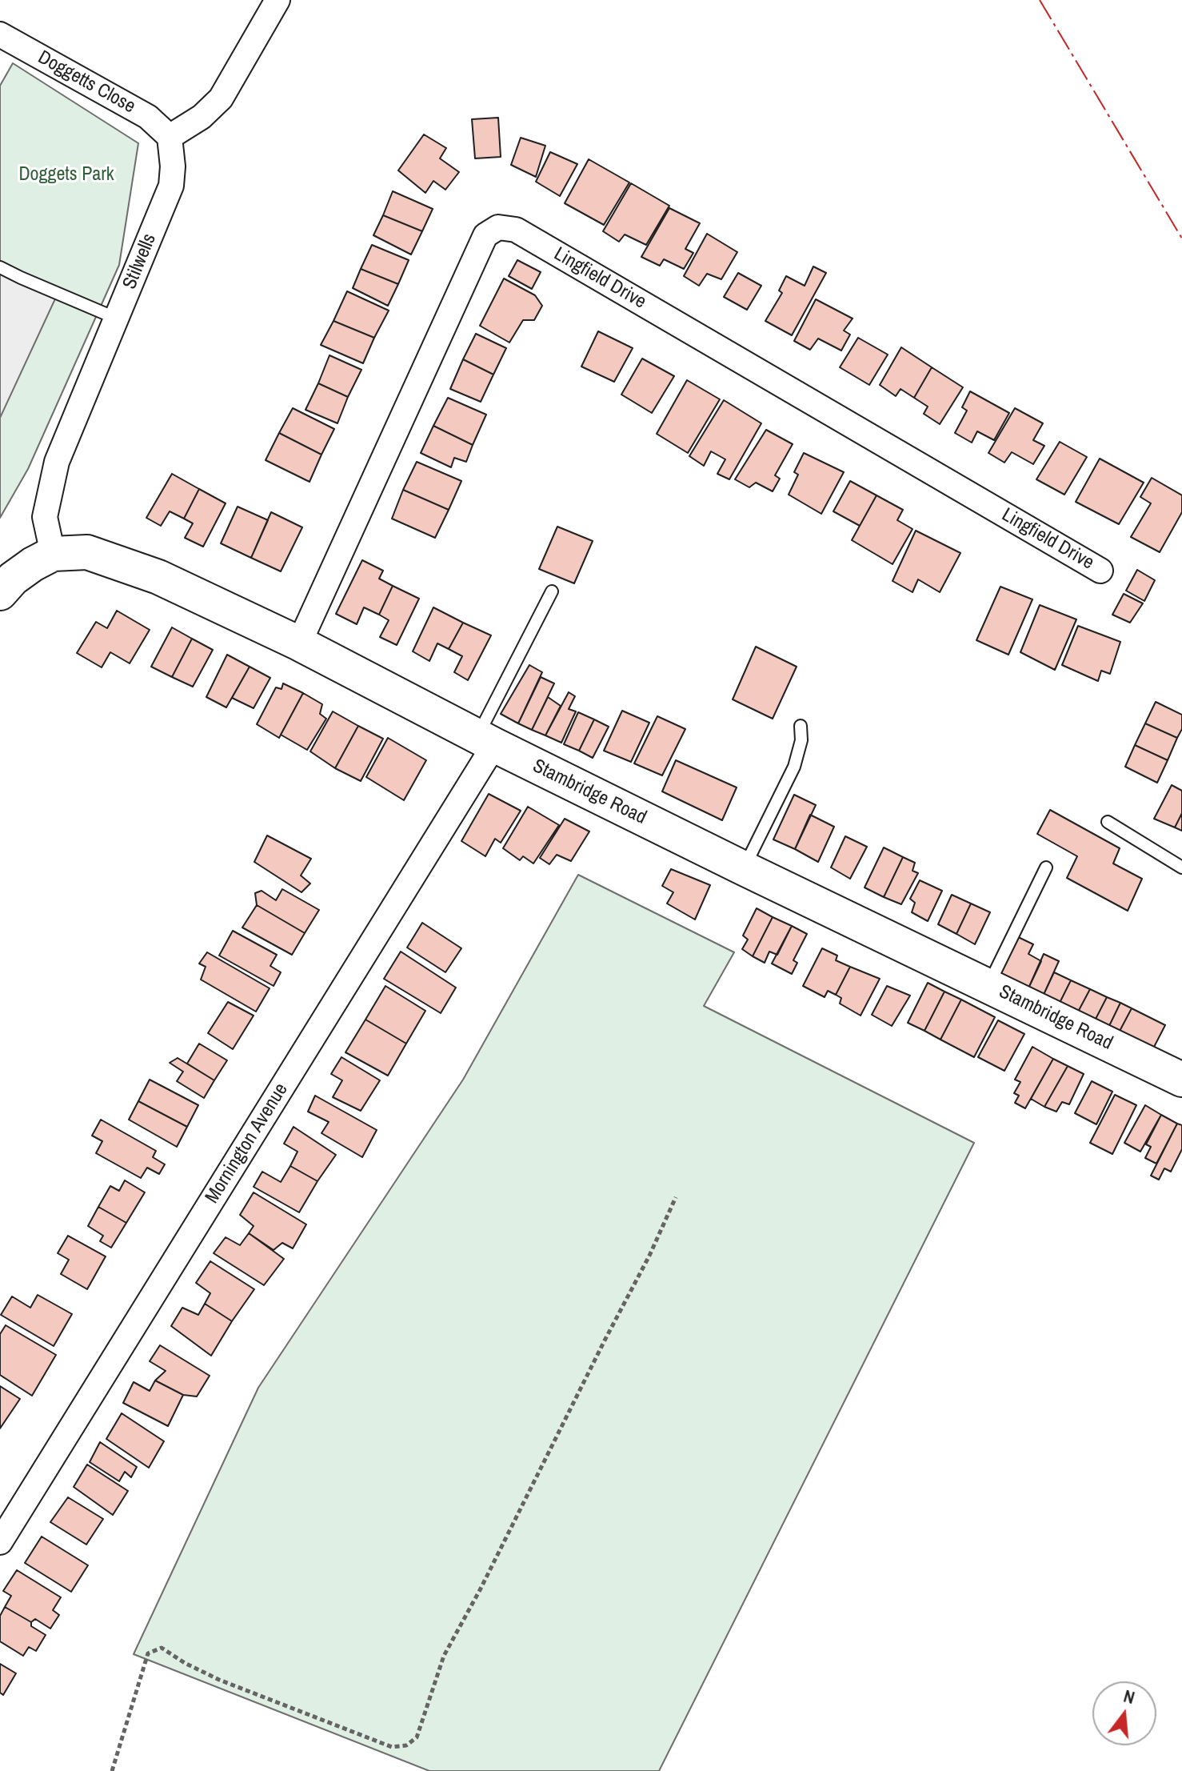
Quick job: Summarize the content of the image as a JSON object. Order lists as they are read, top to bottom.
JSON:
{
  "streets": {
    "street": [
      "Doggetts Close",
      "Stilwells",
      "Lingfield Drive",
      "Stambridge Road",
      "Mornington Avenue"
    ]
  },
  "crossings": [
    ["Doggetts Close", "Stilwells"],
    ["Stilwells", "Stambridge Road"],
    ["Lingfield Drive", "Stambridge Road"],
    ["Stambridge Road", "Mornington Avenue"]
  ],
  "parks": ["Doggets Park"],
  "north": "top"
}
